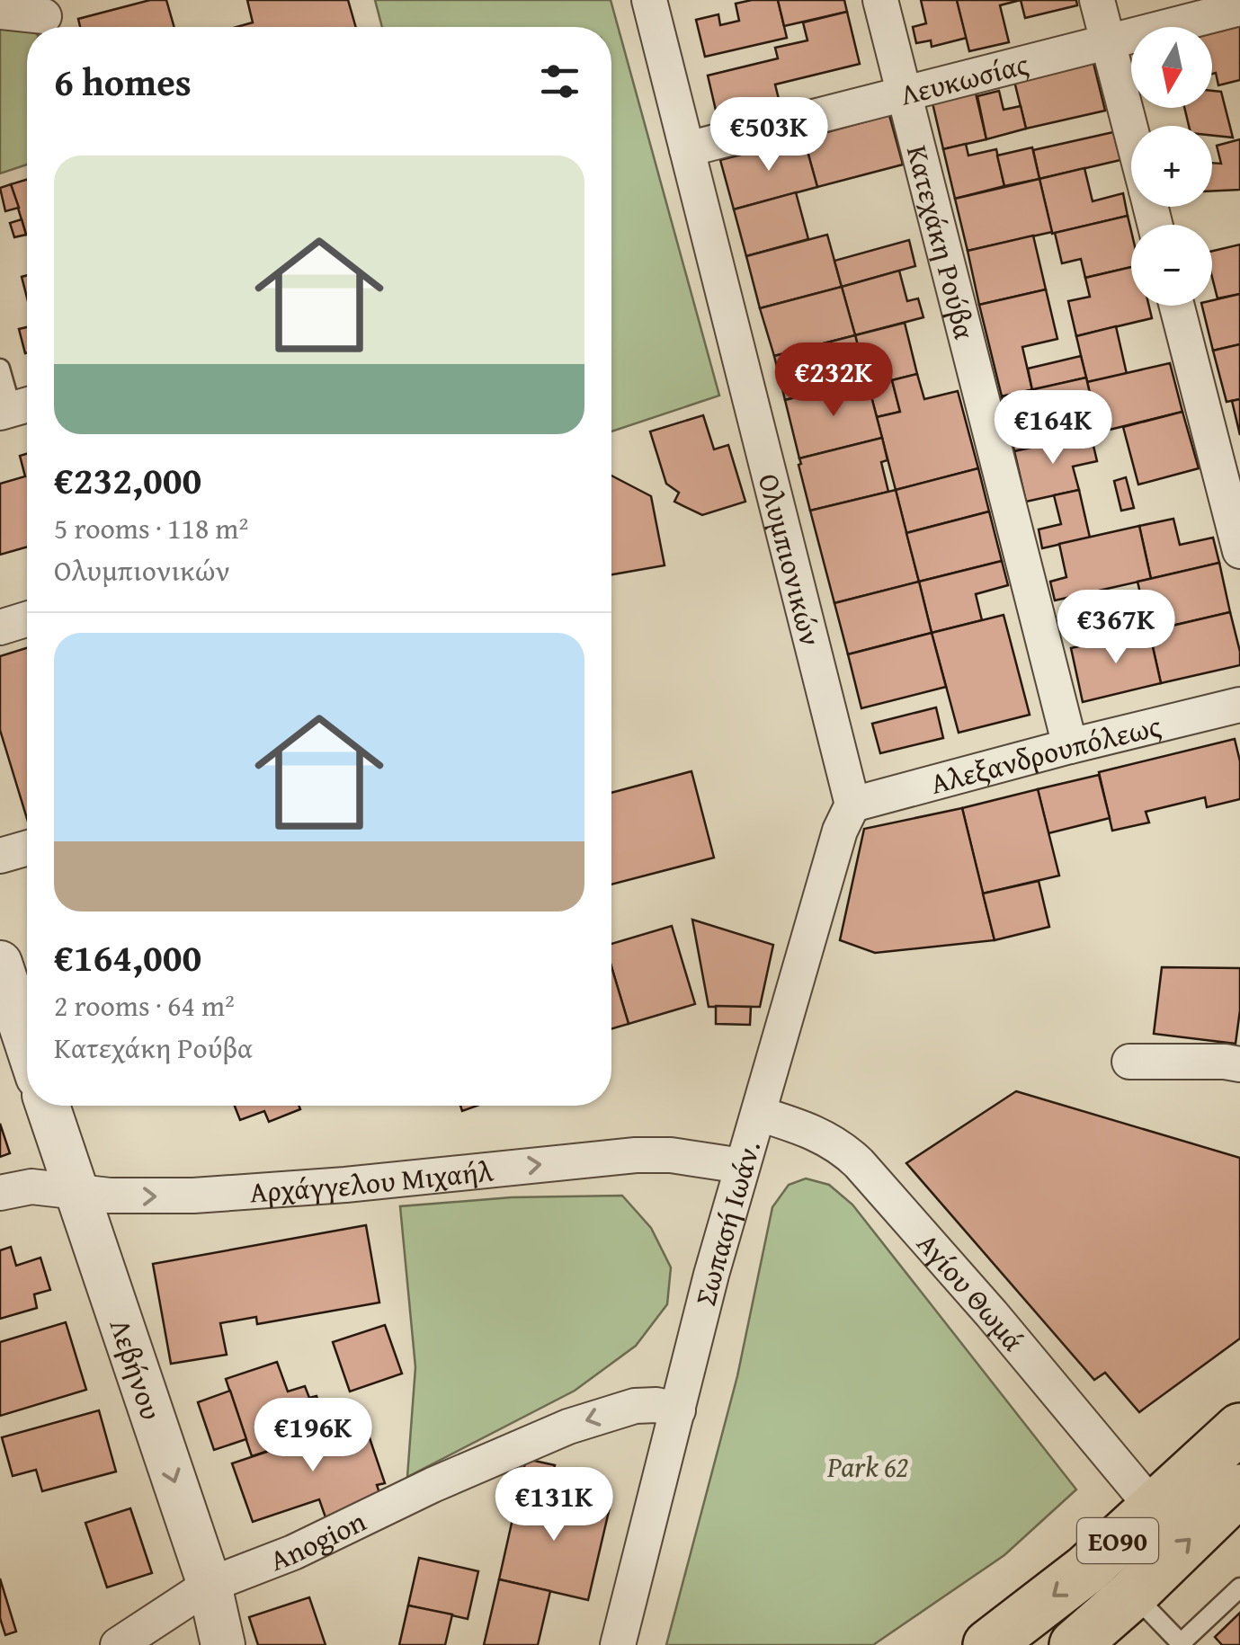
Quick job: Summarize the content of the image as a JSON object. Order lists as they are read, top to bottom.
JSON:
{
  "streets": {
    "main road": ["ΕΟ90"],
    "street": [
      "Λευκωσίας",
      "Κατεχάκη Ρούβα",
      "Ολυμπιονικών",
      "Αλεξανδρουπόλεως",
      "Αρχάγγελου Μιχαήλ",
      "Σωπασή Ιωάν.",
      "Αγίου Θωμά",
      "Λεβήνου",
      "Anogion"
    ]
  },
  "crossings": [
    ["Λευκωσίας", "Κατεχάκη Ρούβα"],
    ["Λευκωσίας", "Ολυμπιονικών"],
    ["Κατεχάκη Ρούβα", "Αλεξανδρουπόλεως"],
    ["Ολυμπιονικών", "Αλεξανδρουπόλεως"],
    ["Ολυμπιονικών", "Σωπασή Ιωάν."],
    ["Αλεξανδρουπόλεως", "Σωπασή Ιωάν."],
    ["Αρχάγγελου Μιχαήλ", "Σωπασή Ιωάν."],
    ["Αρχάγγελου Μιχαήλ", "Λεβήνου"],
    ["Σωπασή Ιωάν.", "Αγίου Θωμά"],
    ["Σωπασή Ιωάν.", "Anogion"],
    ["Αγίου Θωμά", "ΕΟ90"],
    ["Λεβήνου", "Anogion"]
  ],
  "one_way": ["Αρχάγγελου Μιχαήλ", "Λεβήνου", "Anogion"],
  "parks": ["Park 62"],
  "north": "bottom",
  "page": {
    "map_buttons": ["+", "−"],
    "heading": "6 homes",
    "price": [
      "€503K",
      "€232K",
      "€164K",
      "€367K",
      "€196K",
      "€131K"
    ],
    "list": [
      {
        "name": "€232,000",
        "note": "5 rooms · 118 m² · Ολυμπιονικών"
      },
      {
        "name": "€164,000",
        "note": "2 rooms · 64 m² · Κατεχάκη Ρούβα"
      }
    ]
  }
}
